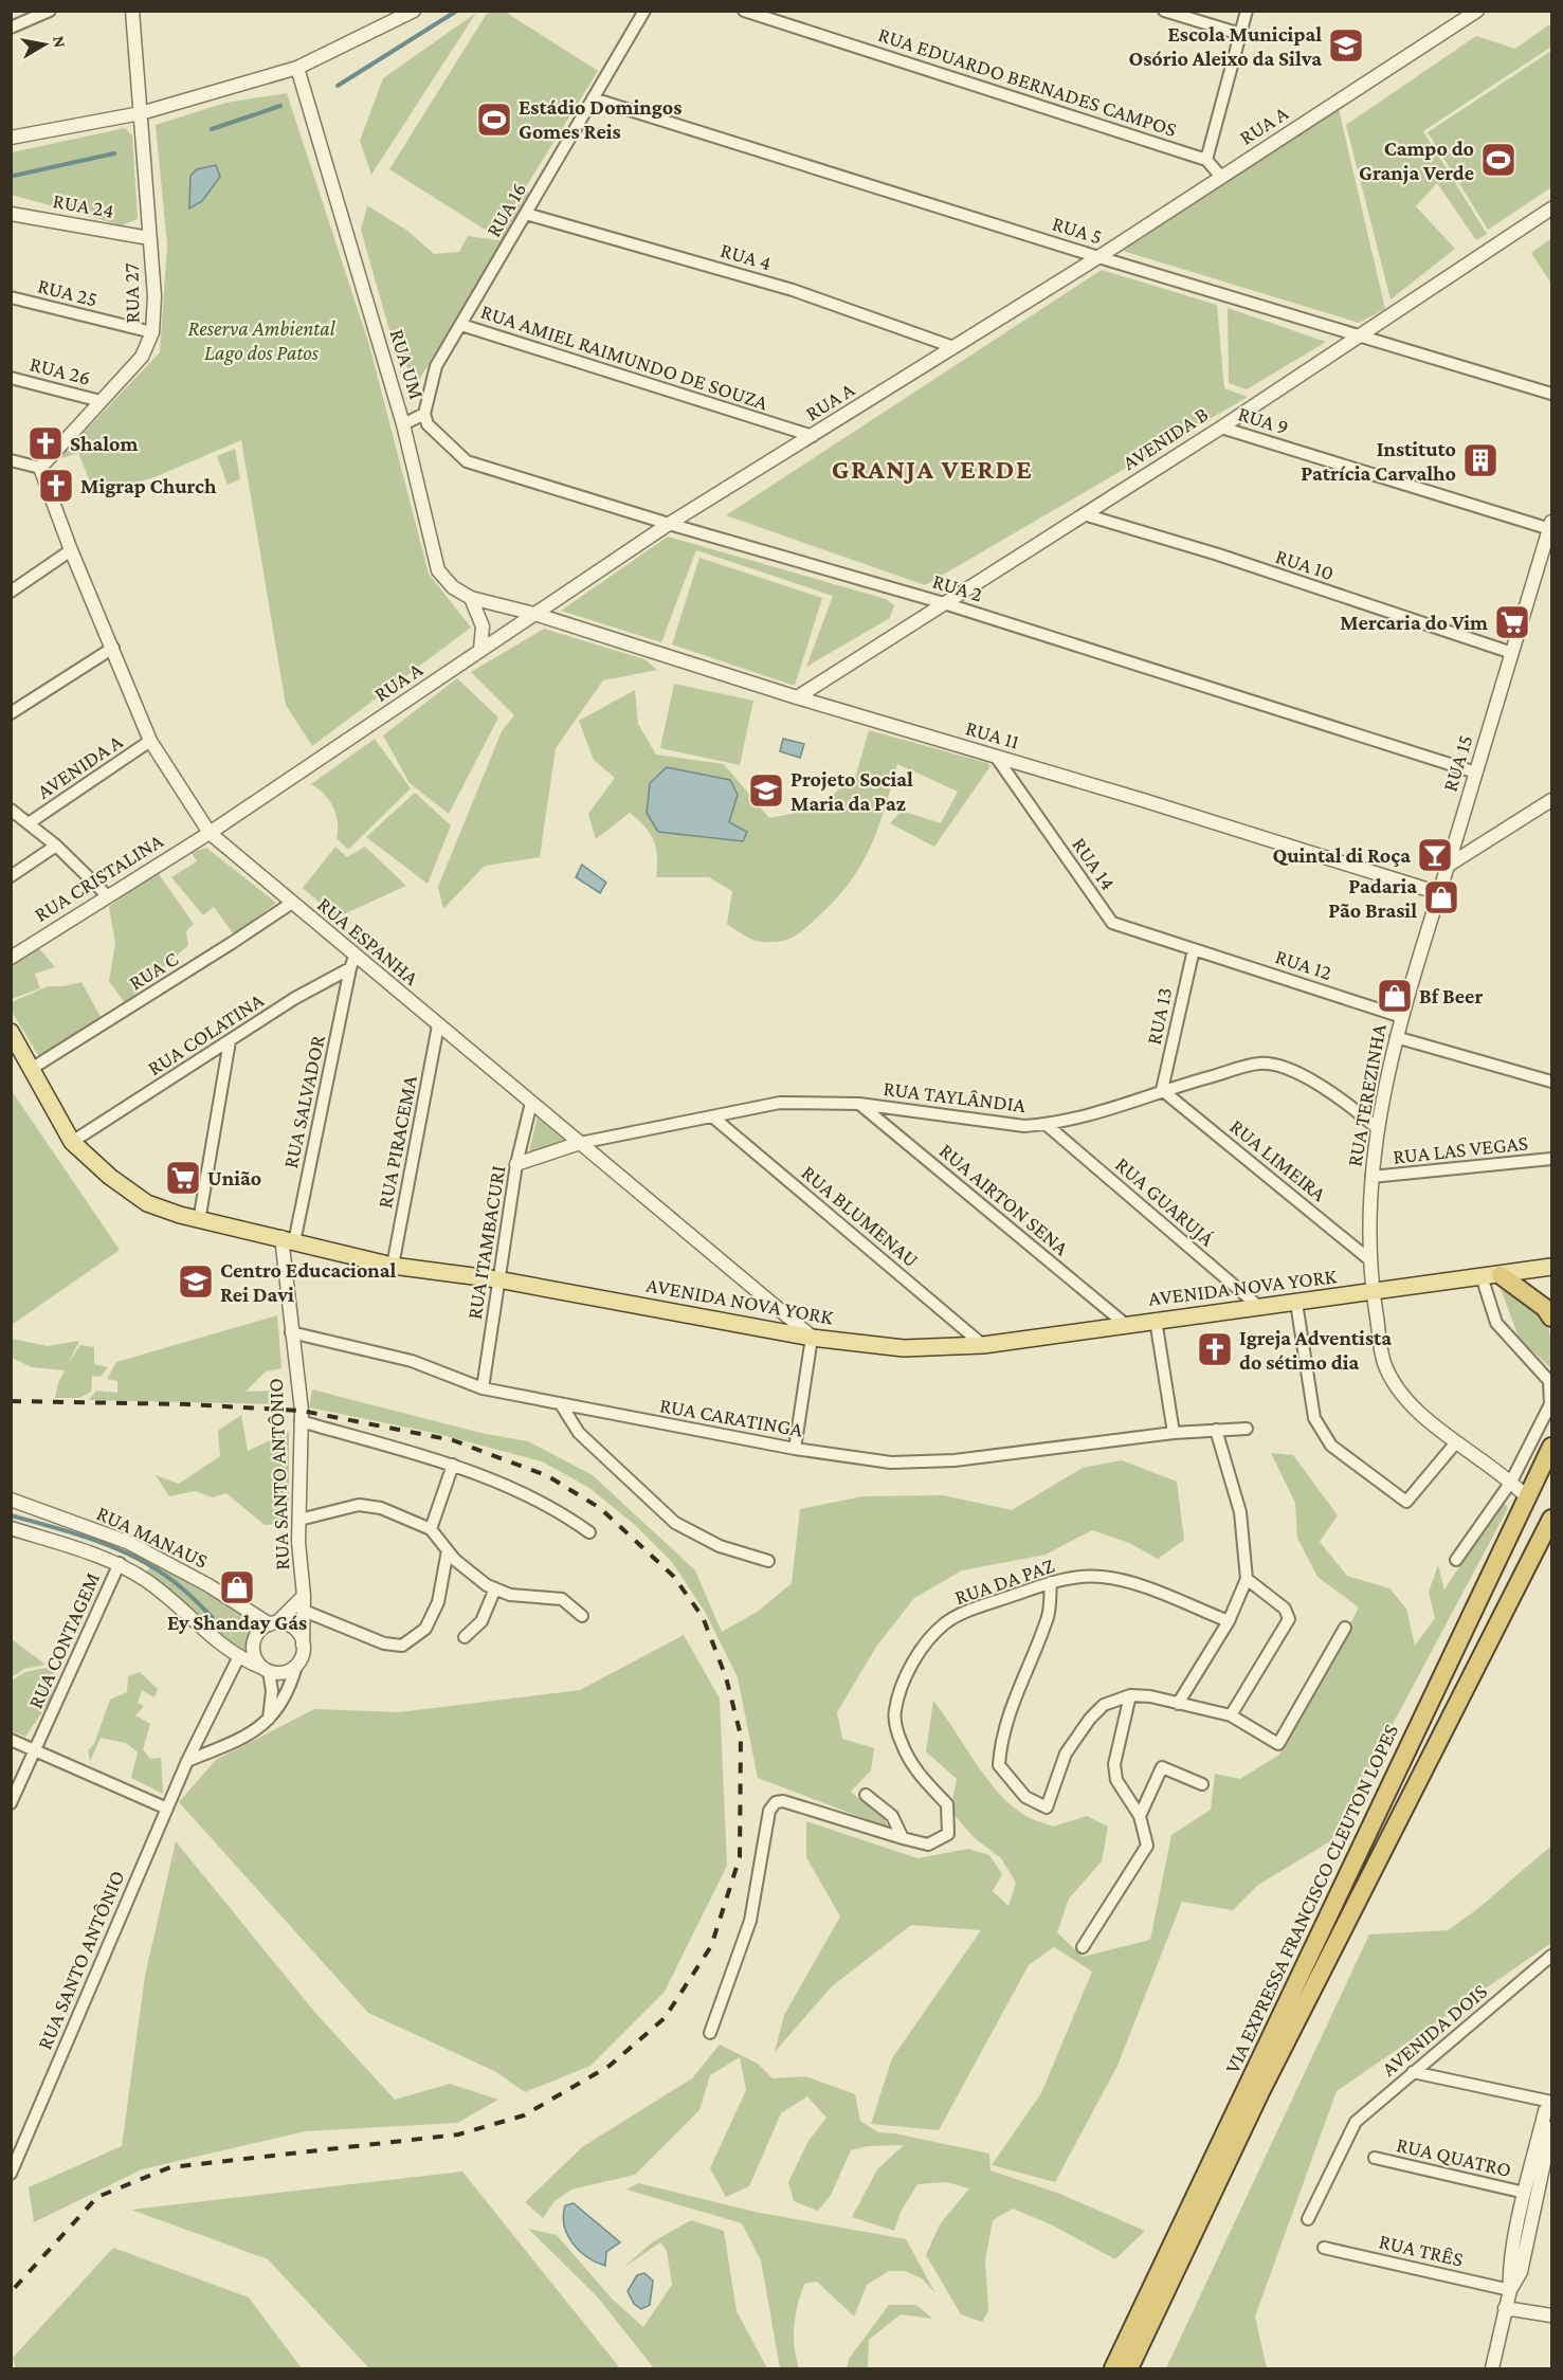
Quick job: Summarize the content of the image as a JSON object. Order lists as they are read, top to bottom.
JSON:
{
  "streets": {
    "highway": ["VIA EXPRESSA FRANCISCO CLEUTON LOPES"],
    "main road": ["AVENIDA NOVA YORK"],
    "street": [
      "RUA EDUARDO BERNADES CAMPOS",
      "RUA A",
      "RUA 24",
      "RUA 16",
      "RUA 5",
      "RUA 4",
      "RUA 25",
      "RUA 27",
      "RUA AMIEL RAIMUNDO DE SOUZA",
      "RUA UM",
      "RUA 26",
      "RUA 9",
      "AVENIDA B",
      "RUA 10",
      "RUA 2",
      "RUA 11",
      "RUA 15",
      "AVENIDA A",
      "RUA 14",
      "RUA CRISTALINA",
      "RUA ESPANHA",
      "RUA 12",
      "RUA C",
      "RUA 13",
      "RUA COLATINA",
      "RUA TEREZINHA",
      "RUA TAYLÂNDIA",
      "RUA SALVADOR",
      "RUA PIRACEMA",
      "RUA LAS VEGAS",
      "RUA LIMEIRA",
      "RUA AIRTON SENA",
      "RUA GUARUJÁ",
      "RUA BLUMENAU",
      "RUA ITAMBACURI",
      "RUA CARATINGA",
      "RUA SANTO ANTÔNIO",
      "RUA MANAUS",
      "RUA DA PAZ",
      "RUA CONTAGEM",
      "AVENIDA DOIS",
      "RUA QUATRO",
      "RUA TRÊS"
    ]
  },
  "crossings": [
    ["RUA A", "RUA 5"],
    ["RUA A", "RUA 4"],
    ["RUA A", "RUA AMIEL RAIMUNDO DE SOUZA"],
    ["RUA A", "RUA UM"],
    ["RUA A", "RUA 2"],
    ["RUA A", "RUA 11"],
    ["RUA A", "RUA CRISTALINA"],
    ["RUA A", "RUA ESPANHA"],
    ["RUA 24", "RUA 27"],
    ["RUA 16", "RUA 5"],
    ["RUA 16", "RUA 4"],
    ["RUA 16", "RUA AMIEL RAIMUNDO DE SOUZA"],
    ["RUA 16", "RUA 2"],
    ["RUA 5", "AVENIDA B"],
    ["RUA 25", "RUA 27"],
    ["RUA 27", "RUA 26"],
    ["RUA 27", "RUA ESPANHA"],
    ["RUA UM", "RUA 11"],
    ["RUA 9", "AVENIDA B"],
    ["RUA 9", "RUA 15"],
    ["AVENIDA B", "RUA 10"],
    ["AVENIDA B", "RUA 2"],
    ["AVENIDA B", "RUA 11"],
    ["RUA 10", "RUA 15"],
    ["RUA 2", "RUA 15"],
    ["RUA 11", "RUA 15"],
    ["RUA 11", "RUA 14"],
    ["RUA 15", "RUA 12"],
    ["RUA 15", "RUA TEREZINHA"],
    ["AVENIDA A", "RUA ESPANHA"],
    ["RUA 14", "RUA 12"],
    ["RUA 14", "RUA 13"],
    ["RUA CRISTALINA", "RUA ESPANHA"],
    ["RUA ESPANHA", "RUA C"],
    ["RUA ESPANHA", "RUA COLATINA"],
    ["RUA ESPANHA", "RUA TAYLÂNDIA"],
    ["RUA ESPANHA", "RUA SALVADOR"],
    ["RUA ESPANHA", "RUA PIRACEMA"],
    ["RUA ESPANHA", "RUA ITAMBACURI"],
    ["RUA ESPANHA", "AVENIDA NOVA YORK"],
    ["RUA 12", "RUA 13"],
    ["RUA 12", "RUA TEREZINHA"],
    ["RUA C", "AVENIDA NOVA YORK"],
    ["RUA 13", "RUA TAYLÂNDIA"],
    ["RUA 13", "RUA LIMEIRA"],
    ["RUA COLATINA", "RUA SALVADOR"],
    ["RUA COLATINA", "AVENIDA NOVA YORK"],
    ["RUA TEREZINHA", "RUA TAYLÂNDIA"],
    ["RUA TEREZINHA", "RUA LAS VEGAS"],
    ["RUA TEREZINHA", "RUA LIMEIRA"],
    ["RUA TEREZINHA", "AVENIDA NOVA YORK"],
    ["RUA TEREZINHA", "VIA EXPRESSA FRANCISCO CLEUTON LOPES"],
    ["RUA TAYLÂNDIA", "RUA LIMEIRA"],
    ["RUA TAYLÂNDIA", "RUA AIRTON SENA"],
    ["RUA TAYLÂNDIA", "RUA GUARUJÁ"],
    ["RUA TAYLÂNDIA", "RUA BLUMENAU"],
    ["RUA SALVADOR", "AVENIDA NOVA YORK"],
    ["RUA SALVADOR", "RUA SANTO ANTÔNIO"],
    ["RUA PIRACEMA", "AVENIDA NOVA YORK"],
    ["RUA AIRTON SENA", "AVENIDA NOVA YORK"],
    ["RUA GUARUJÁ", "AVENIDA NOVA YORK"],
    ["RUA BLUMENAU", "AVENIDA NOVA YORK"],
    ["RUA ITAMBACURI", "AVENIDA NOVA YORK"],
    ["RUA ITAMBACURI", "RUA CARATINGA"],
    ["AVENIDA NOVA YORK", "RUA SANTO ANTÔNIO"],
    ["RUA CARATINGA", "RUA SANTO ANTÔNIO"],
    ["RUA SANTO ANTÔNIO", "RUA MANAUS"]
  ],
  "districts": ["GRANJA VERDE"],
  "parks": ["Reserva Ambiental Lago dos Patos"],
  "places": {
    "school or university": ["Escola Municipal Osório Aleixo da Silva", "Projeto Social Maria da Paz", "Centro Educacional Rei Davi"],
    "sports": ["Estádio Domingos Gomes Reis", "Campo do Granja Verde"],
    "church": ["Shalom", "Migrap Church", "Igreja Adventista do sétimo dia"],
    "building": ["Instituto Patrícia Carvalho"],
    "supermarket": ["Mercaria do Vim", "União"],
    "bar": ["Quintal di Roça"],
    "shop": ["Padaria Pão Brasil", "Bf Beer", "Ey Shanday Gás"]
  },
  "north": "right"
}
